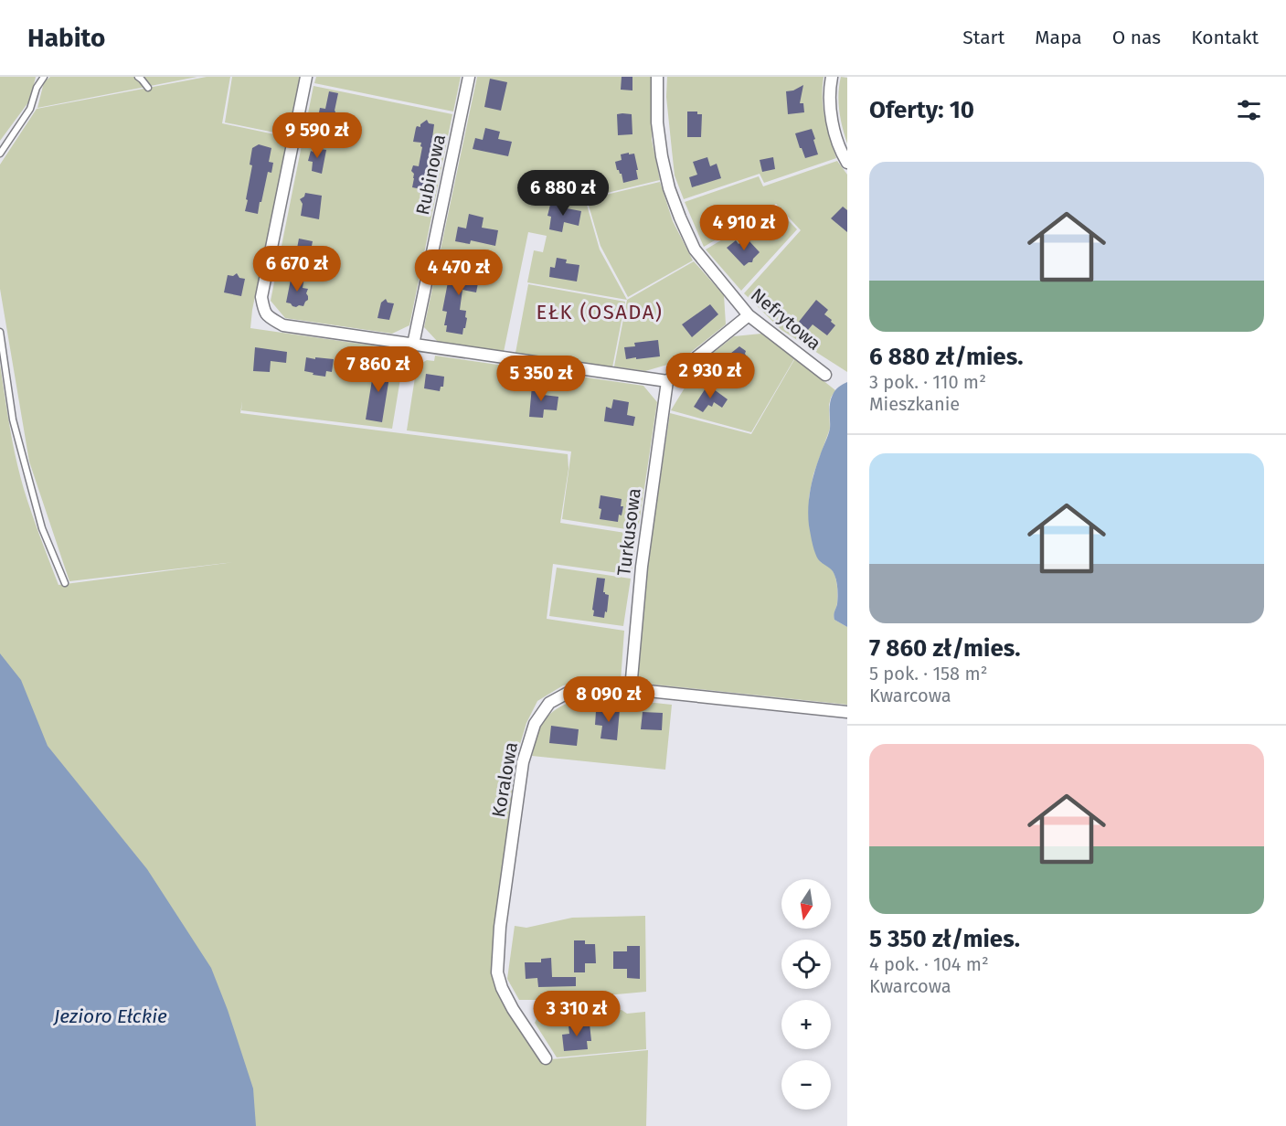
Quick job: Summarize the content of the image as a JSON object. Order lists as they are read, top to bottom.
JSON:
{
  "streets": {
    "street": [
      "Rubinowa",
      "Nefrytowa",
      "Turkusowa",
      "Koralowa"
    ]
  },
  "crossings": [
    ["Turkusowa", "Koralowa"]
  ],
  "districts": ["EŁK (OSADA)"],
  "water": ["Jezioro Ełckie"],
  "north": "bottom",
  "page": {
    "header": "Habito",
    "nav": [
      "Start",
      "Mapa",
      "O nas",
      "Kontakt"
    ],
    "heading": "Oferty: 10",
    "price": [
      "9 590 zł",
      "6 880 zł",
      "4 910 zł",
      "6 670 zł",
      "4 470 zł",
      "7 860 zł",
      "2 930 zł",
      "5 350 zł",
      "8 090 zł",
      "3 310 zł"
    ],
    "list": [
      {
        "name": "6 880 zł/mies.",
        "note": "3 pok. · 110 m² · Mieszkanie"
      },
      {
        "name": "7 860 zł/mies.",
        "note": "5 pok. · 158 m² · Kwarcowa"
      },
      {
        "name": "5 350 zł/mies.",
        "note": "4 pok. · 104 m² · Kwarcowa"
      }
    ],
    "map_buttons": ["+", "−"]
  }
}
